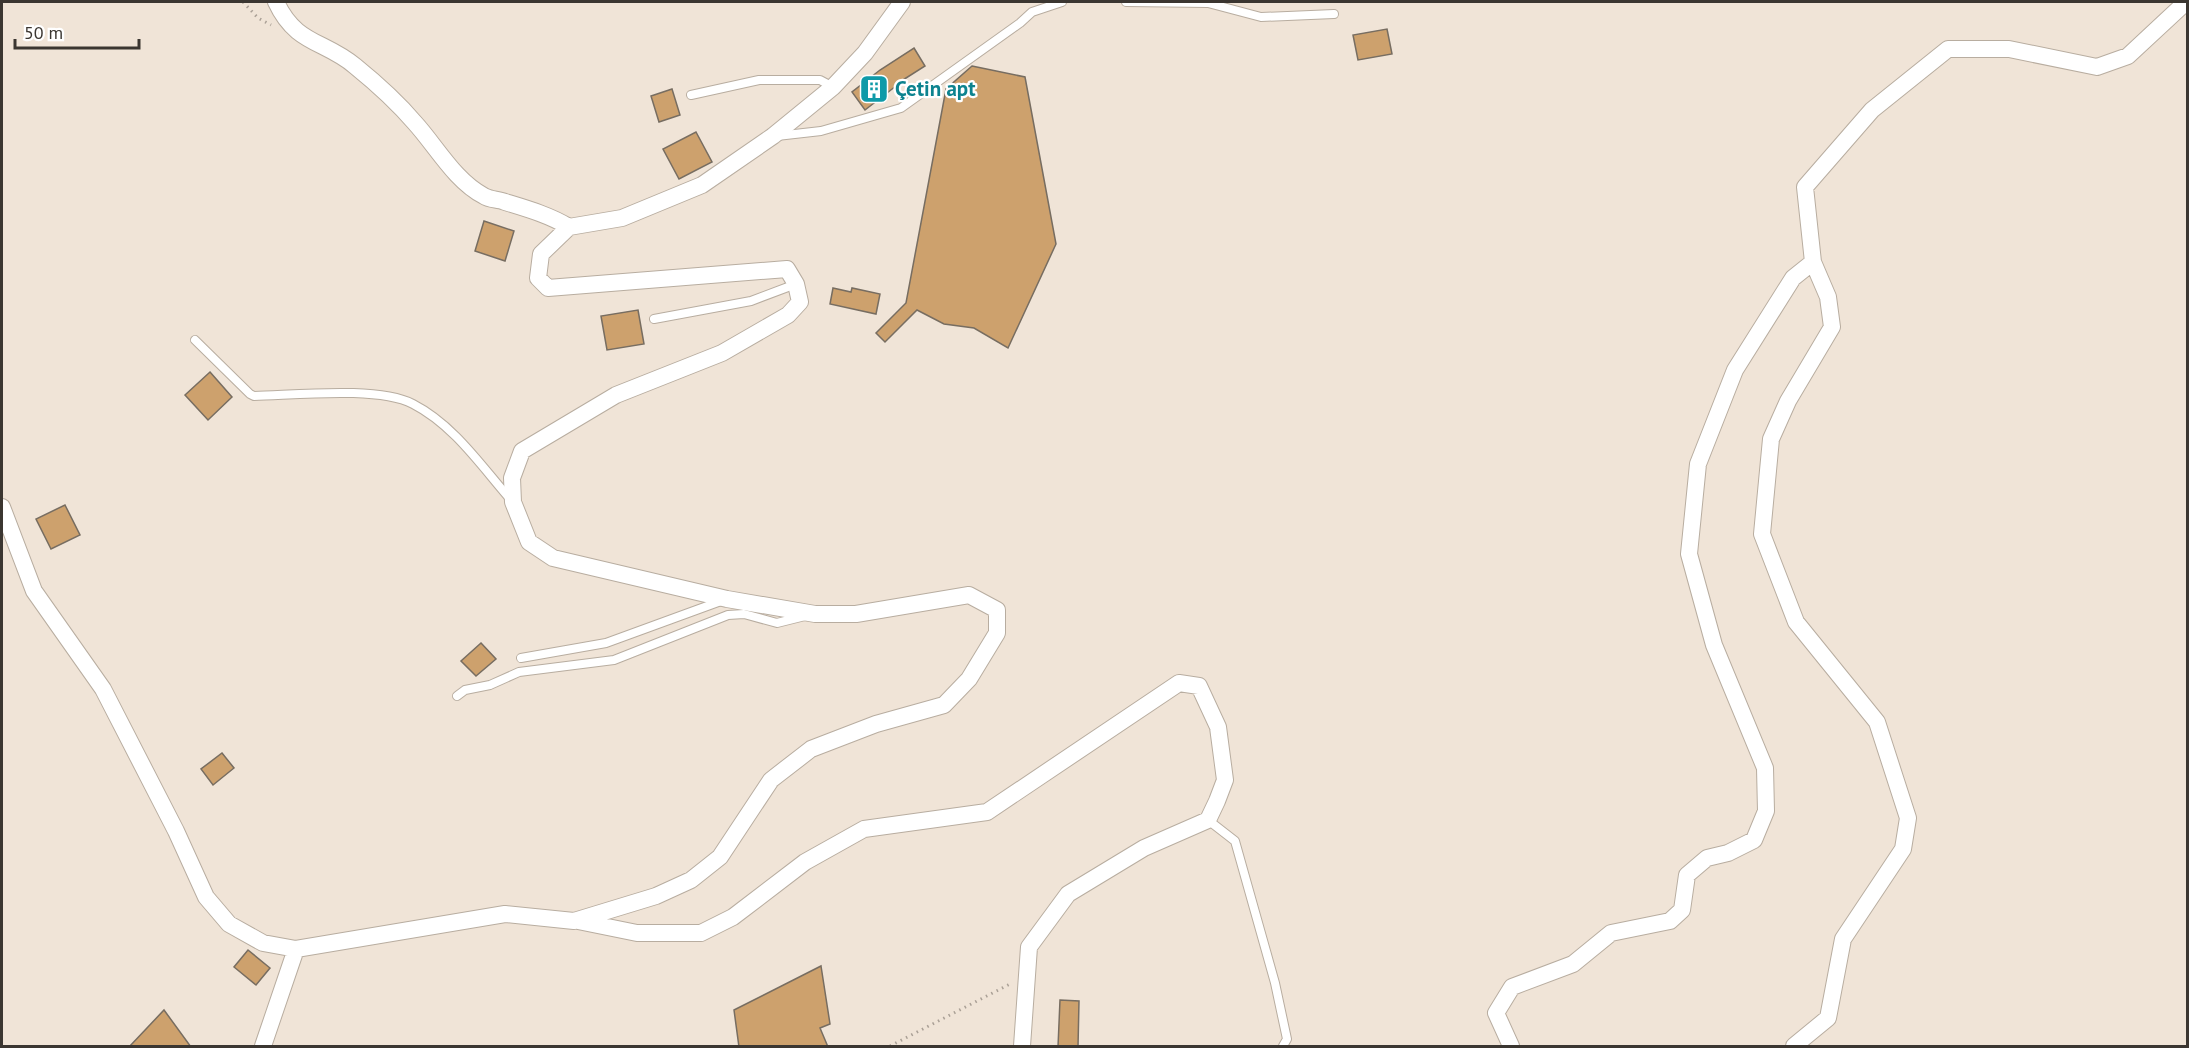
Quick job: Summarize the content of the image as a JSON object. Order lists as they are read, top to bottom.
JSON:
{
  "places": {
    "building": ["Çetin apt"]
  },
  "scale_bar": "50 m"
}
